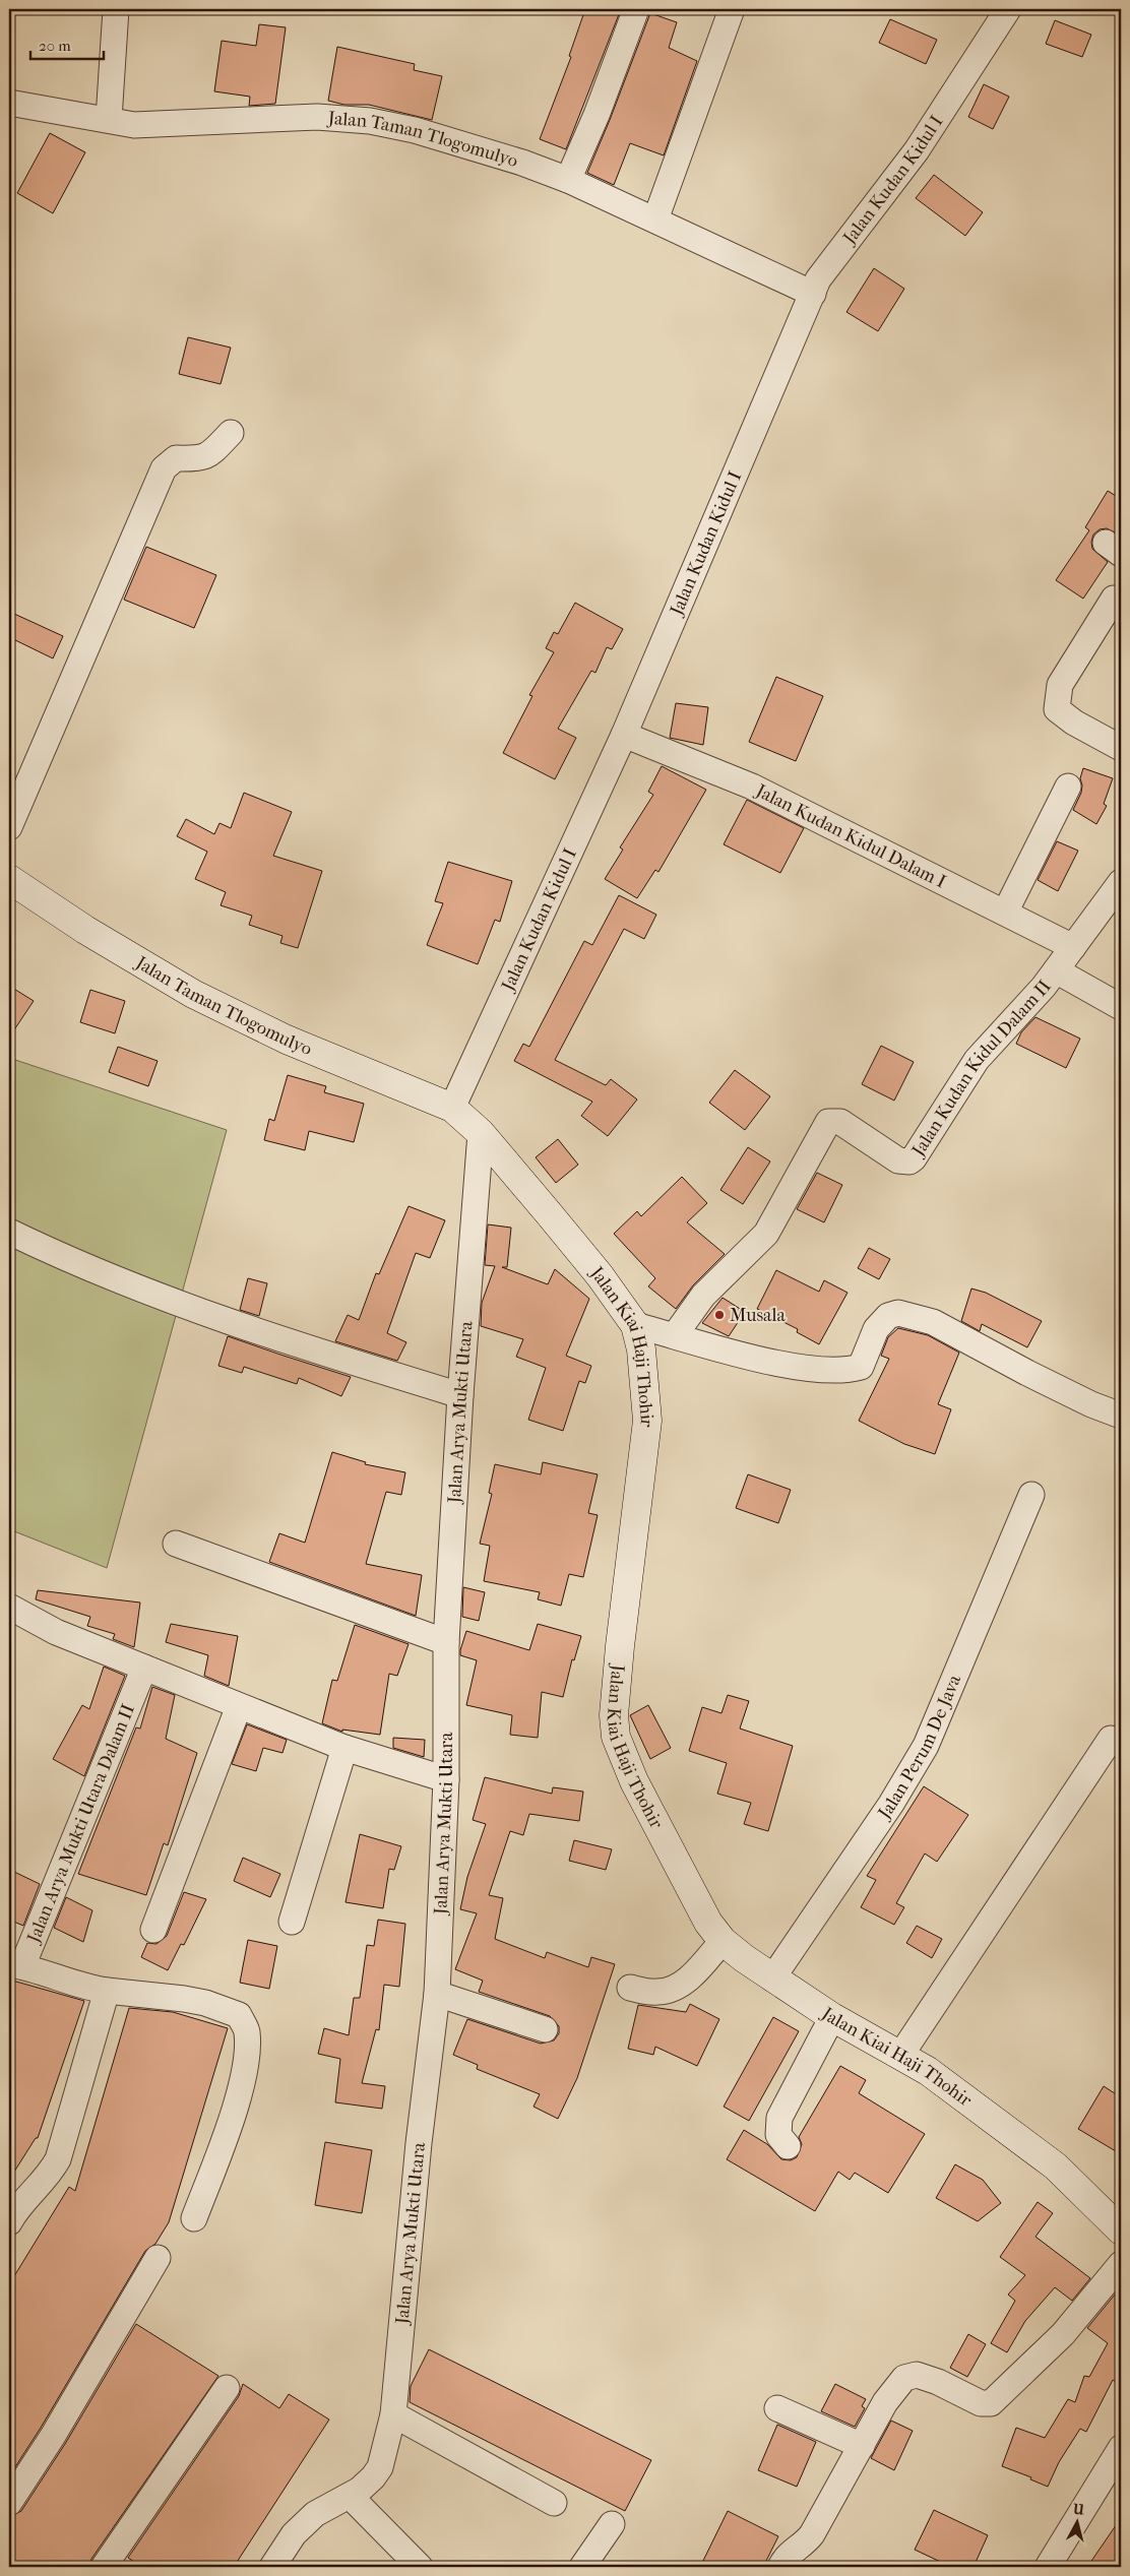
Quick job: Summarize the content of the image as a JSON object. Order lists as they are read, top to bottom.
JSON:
{
  "streets": {
    "street": [
      "Jalan Taman Tlogomulyo",
      "Jalan Kudan Kidul I",
      "Jalan Kudan Kidul Dalam I",
      "Jalan Kudan Kidul Dalam II",
      "Jalan Kiai Haji Thohir",
      "Jalan Arya Mukti Utara",
      "Jalan Perum De Java",
      "Jalan Arya Mukti Utara Dalam II"
    ]
  },
  "crossings": [
    ["Jalan Taman Tlogomulyo", "Jalan Kudan Kidul I"],
    ["Jalan Taman Tlogomulyo", "Jalan Kiai Haji Thohir"],
    ["Jalan Kudan Kidul I", "Jalan Kudan Kidul Dalam I"],
    ["Jalan Kudan Kidul I", "Jalan Kiai Haji Thohir"],
    ["Jalan Kudan Kidul Dalam I", "Jalan Kudan Kidul Dalam II"],
    ["Jalan Kiai Haji Thohir", "Jalan Arya Mukti Utara"],
    ["Jalan Kiai Haji Thohir", "Jalan Perum De Java"]
  ],
  "places": ["Musala"],
  "scale_bar": "20 m",
  "north": "top"
}
